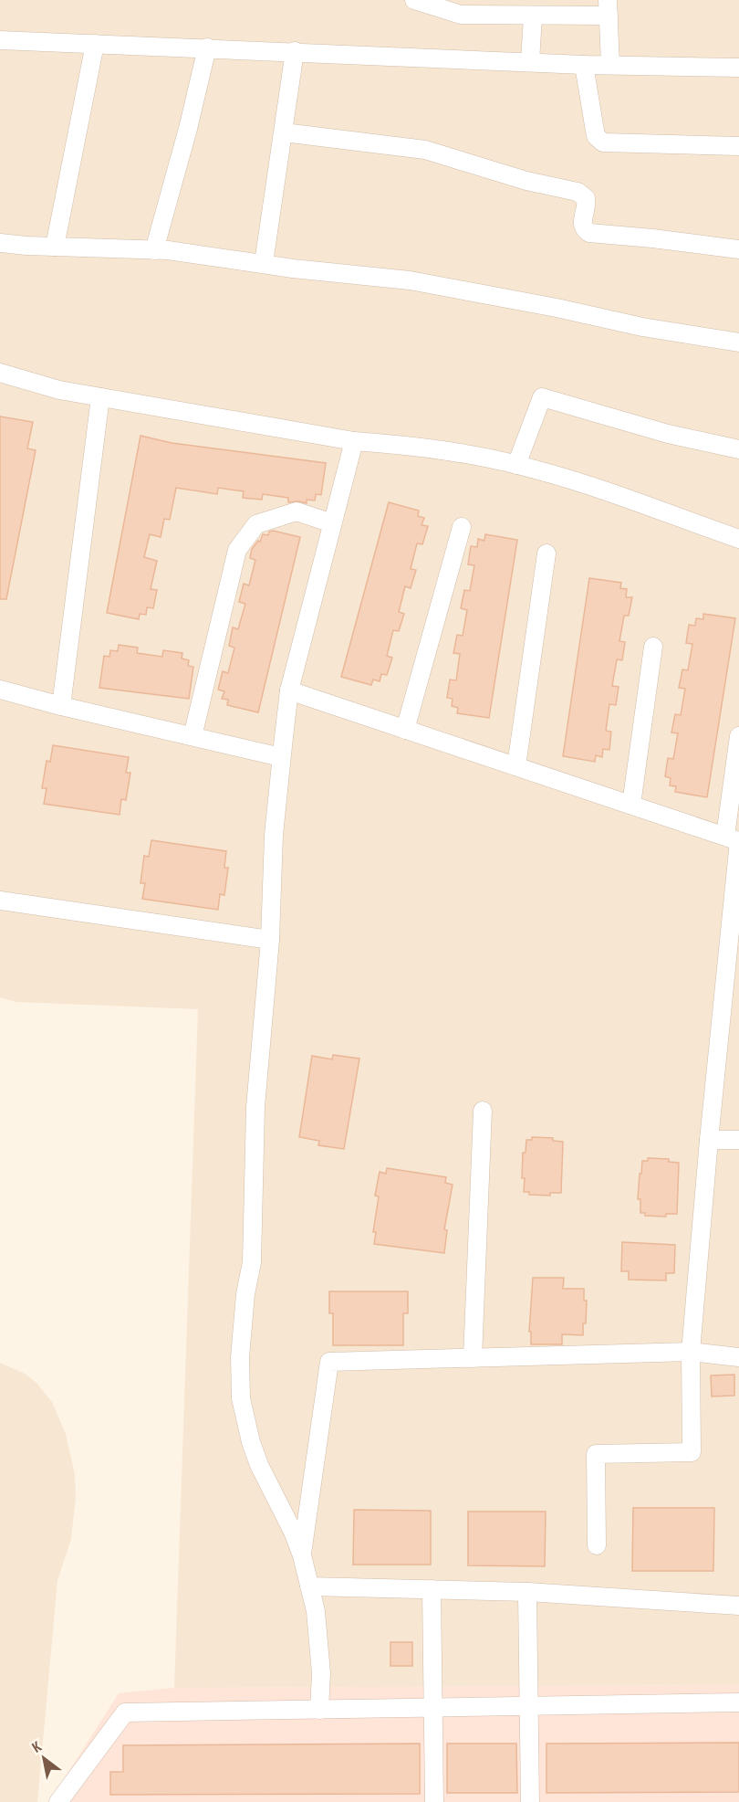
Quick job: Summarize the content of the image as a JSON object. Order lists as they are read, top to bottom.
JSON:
{
  "north": "top left"
}
